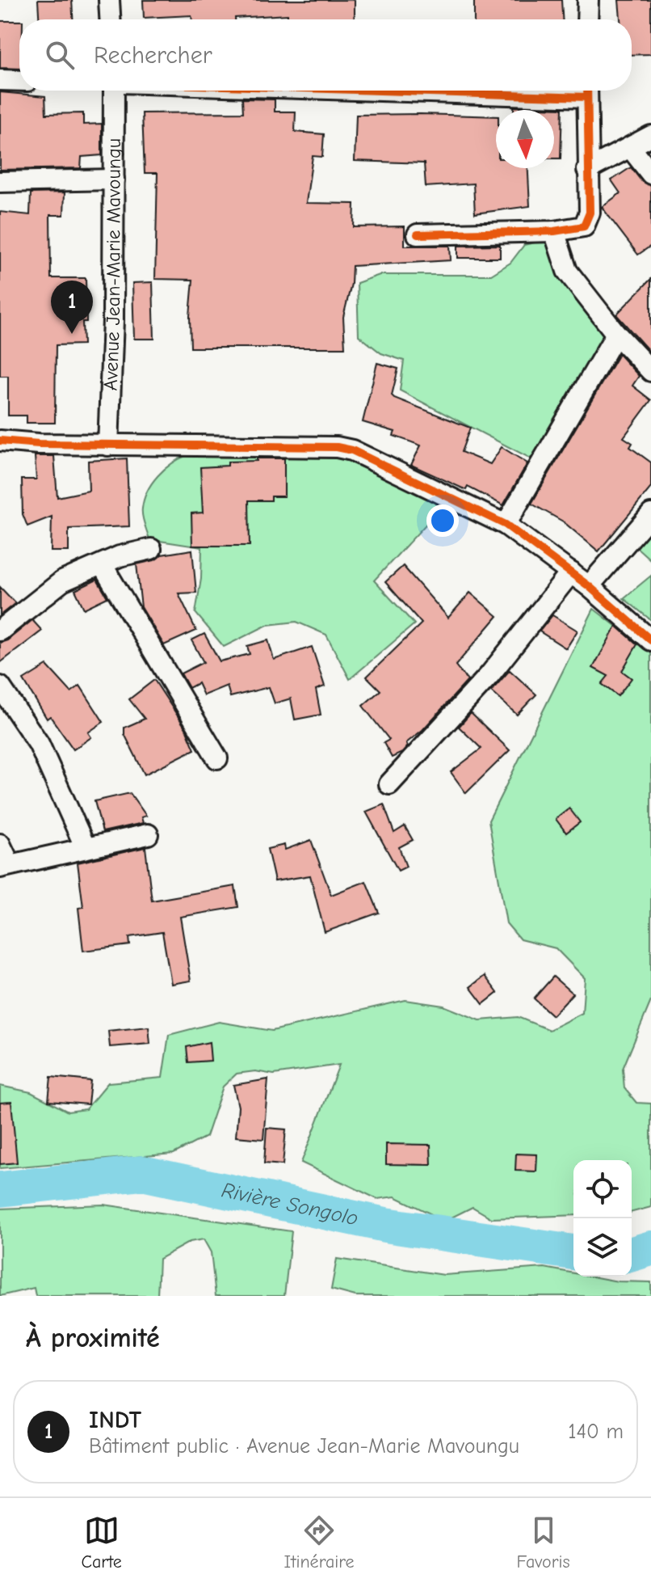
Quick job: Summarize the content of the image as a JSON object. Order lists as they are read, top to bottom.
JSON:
{
  "streets": {
    "street": ["Avenue Jean-Marie Mavoungu"]
  },
  "water": ["Rivière Songolo"],
  "north": "bottom",
  "page": {
    "search": "Rechercher",
    "pins": "1",
    "heading": "À proximité",
    "list": [
      {
        "mark": "1",
        "name": "INDT",
        "note": "Bâtiment public · Avenue Jean-Marie Mavoungu",
        "value": "140 m"
      }
    ],
    "nav": ["Carte", "Itinéraire", "Favoris"]
  }
}
